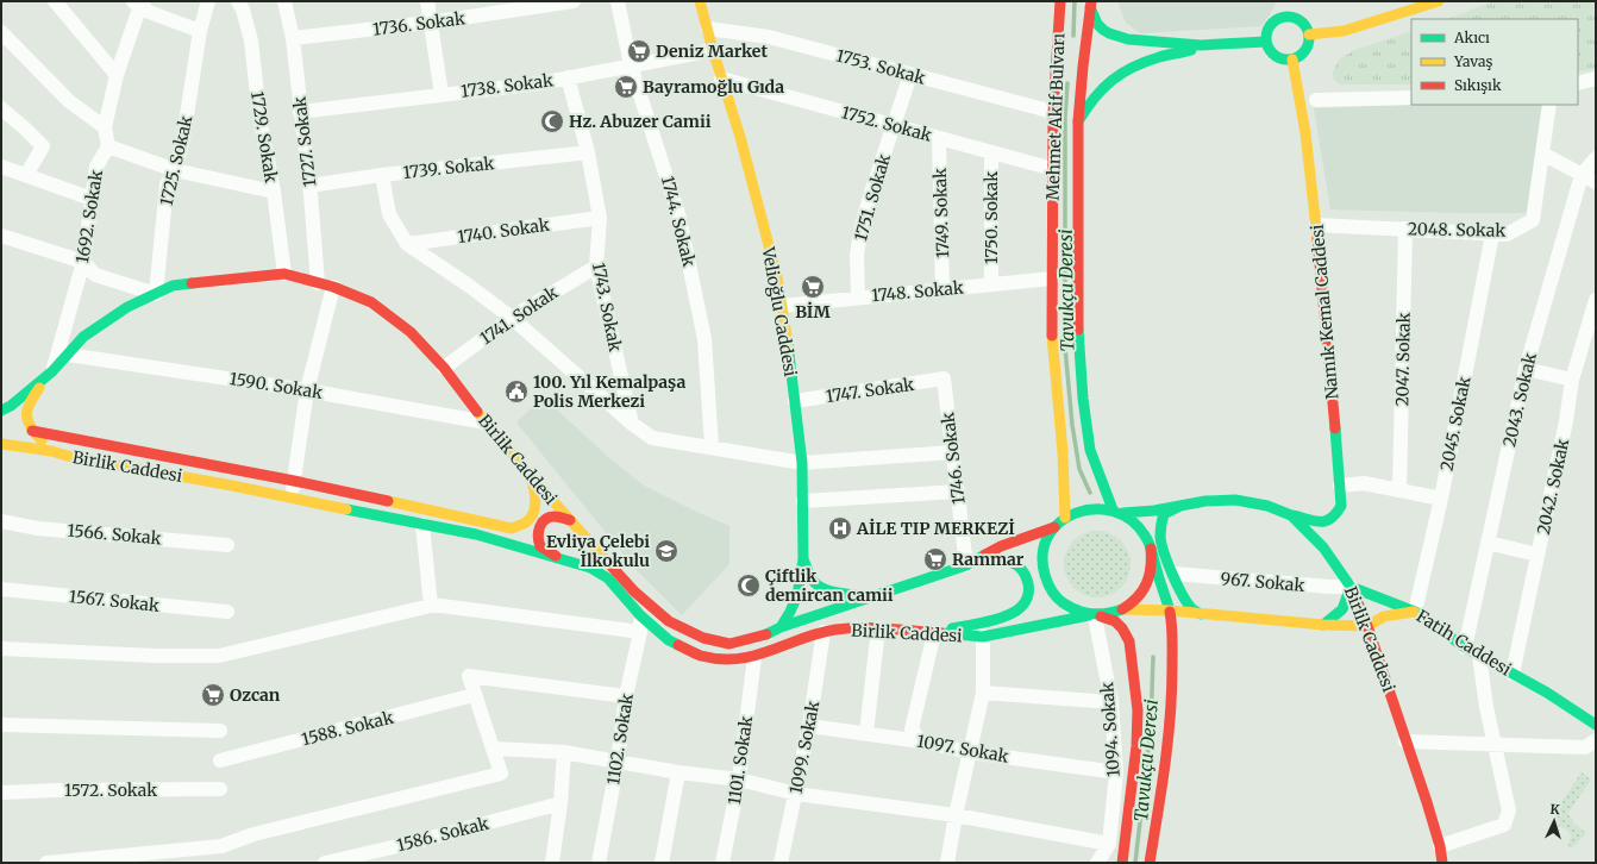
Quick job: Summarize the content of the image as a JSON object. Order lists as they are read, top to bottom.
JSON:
{
  "streets": {
    "main road": [
      "Mehmet Akif Bulvarı",
      "Velioğlu Caddesi",
      "Namık Kemal Caddesi",
      "Birlik Caddesi",
      "Fatih Caddesi"
    ],
    "street": [
      "1736. Sokak",
      "1753. Sokak",
      "1738. Sokak",
      "1752. Sokak",
      "1729. Sokak",
      "1727. Sokak",
      "1725. Sokak",
      "1739. Sokak",
      "1751. Sokak",
      "1749. Sokak",
      "1692. Sokak",
      "1750. Sokak",
      "1744. Sokak",
      "2048. Sokak",
      "1740. Sokak",
      "1748. Sokak",
      "1743. Sokak",
      "1741. Sokak",
      "2047. Sokak",
      "1590. Sokak",
      "1747. Sokak",
      "2043. Sokak",
      "2045. Sokak",
      "1746. Sokak",
      "2042. Sokak",
      "1566. Sokak",
      "967. Sokak",
      "1567. Sokak",
      "1588. Sokak",
      "1094. Sokak",
      "1102. Sokak",
      "1099. Sokak",
      "1097. Sokak",
      "1101. Sokak",
      "1572. Sokak",
      "1586. Sokak"
    ]
  },
  "crossings": [
    ["1736. Sokak", "1727. Sokak"],
    ["1753. Sokak", "Mehmet Akif Bulvarı"],
    ["1753. Sokak", "1751. Sokak"],
    ["1753. Sokak", "Velioğlu Caddesi"],
    ["1738. Sokak", "1727. Sokak"],
    ["1738. Sokak", "1744. Sokak"],
    ["1738. Sokak", "1743. Sokak"],
    ["1738. Sokak", "Velioğlu Caddesi"],
    ["Mehmet Akif Bulvarı", "1752. Sokak"],
    ["Mehmet Akif Bulvarı", "1748. Sokak"],
    ["Mehmet Akif Bulvarı", "Birlik Caddesi"],
    ["Mehmet Akif Bulvarı", "1094. Sokak"],
    ["1752. Sokak", "1751. Sokak"],
    ["1752. Sokak", "1749. Sokak"],
    ["1752. Sokak", "1750. Sokak"],
    ["1752. Sokak", "Velioğlu Caddesi"],
    ["1729. Sokak", "Birlik Caddesi"],
    ["1727. Sokak", "1739. Sokak"],
    ["1727. Sokak", "Birlik Caddesi"],
    ["1725. Sokak", "Birlik Caddesi"],
    ["1739. Sokak", "1743. Sokak"],
    ["1751. Sokak", "1748. Sokak"],
    ["1749. Sokak", "1748. Sokak"],
    ["1692. Sokak", "Birlik Caddesi"],
    ["1750. Sokak", "1748. Sokak"],
    ["2048. Sokak", "Namık Kemal Caddesi"],
    ["2048. Sokak", "2047. Sokak"],
    ["2048. Sokak", "2045. Sokak"],
    ["1740. Sokak", "1743. Sokak"],
    ["1748. Sokak", "Velioğlu Caddesi"],
    ["1743. Sokak", "1741. Sokak"],
    ["Velioğlu Caddesi", "1747. Sokak"],
    ["Velioğlu Caddesi", "Birlik Caddesi"],
    ["Namık Kemal Caddesi", "Birlik Caddesi"],
    ["1741. Sokak", "Birlik Caddesi"],
    ["1590. Sokak", "Birlik Caddesi"],
    ["1747. Sokak", "1746. Sokak"],
    ["2043. Sokak", "Fatih Caddesi"],
    ["2045. Sokak", "Fatih Caddesi"],
    ["1746. Sokak", "Birlik Caddesi"],
    ["Birlik Caddesi", "967. Sokak"],
    ["Birlik Caddesi", "Fatih Caddesi"],
    ["Birlik Caddesi", "1094. Sokak"],
    ["Birlik Caddesi", "1102. Sokak"],
    ["Birlik Caddesi", "1099. Sokak"],
    ["Birlik Caddesi", "1101. Sokak"],
    ["2042. Sokak", "Fatih Caddesi"],
    ["967. Sokak", "Fatih Caddesi"],
    ["1094. Sokak", "1097. Sokak"],
    ["1099. Sokak", "1097. Sokak"]
  ],
  "water": ["Tavukçu Deresi"],
  "places": {
    "supermarket": [
      "Deniz Market",
      "Bayramoğlu Gıda",
      "BİM",
      "Rammar",
      "Ozcan"
    ],
    "mosque": ["Hz. Abuzer Camii", "Çiftlik demircan camii"],
    "public building": ["100. Yıl Kemalpaşa Polis Merkezi"],
    "hospital": ["AİLE TIP MERKEZİ"],
    "school or university": ["Evliya Çelebi İlkokulu"]
  },
  "legend": ["Akıcı", "Yavaş", "Sıkışık"],
  "north": "top"
}
